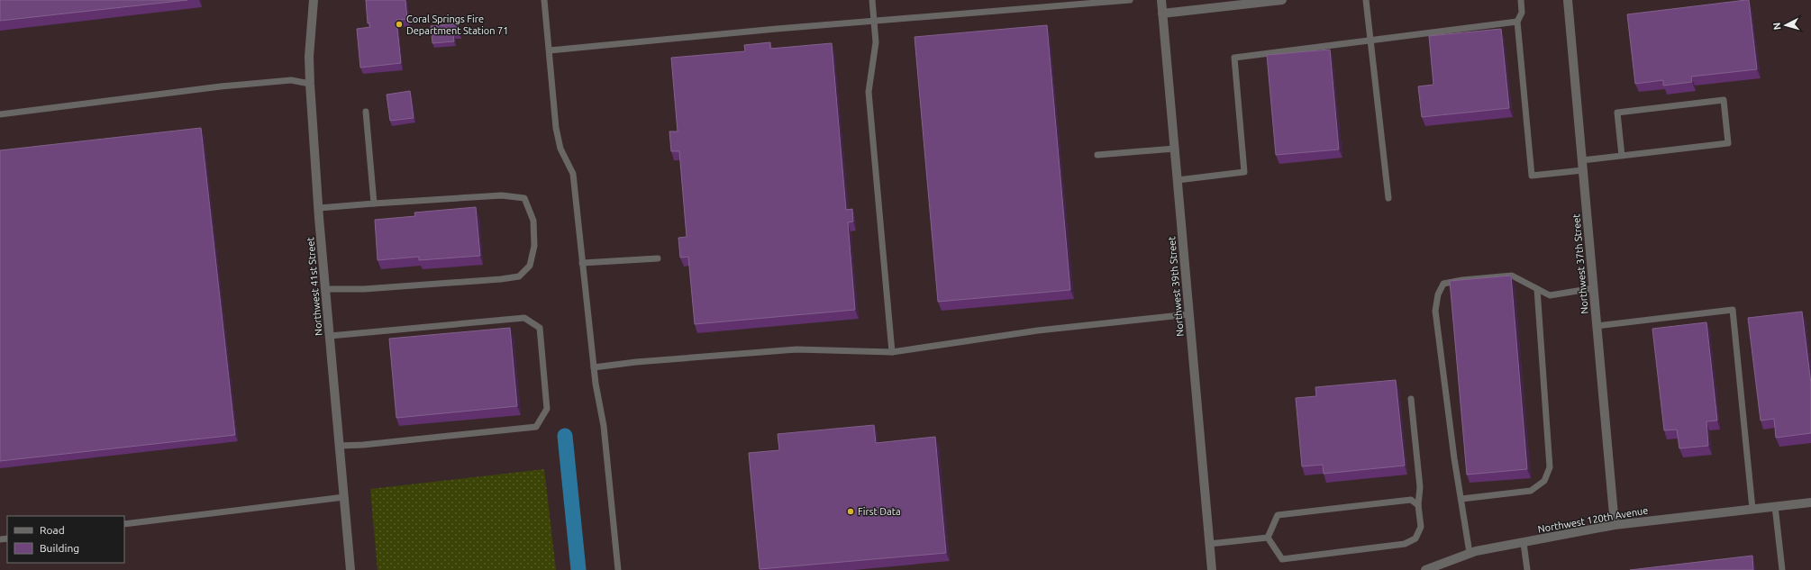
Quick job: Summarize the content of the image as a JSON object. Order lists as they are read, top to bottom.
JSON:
{
  "streets": {
    "street": [
      "Northwest 37th Street",
      "Northwest 41st Street",
      "Northwest 39th Street",
      "Northwest 120th Avenue"
    ]
  },
  "crossings": [
    ["Northwest 37th Street", "Northwest 120th Avenue"]
  ],
  "places": ["Coral Springs Fire Department Station 71", "First Data"],
  "legend": ["Road", "Building"],
  "north": "left"
}
